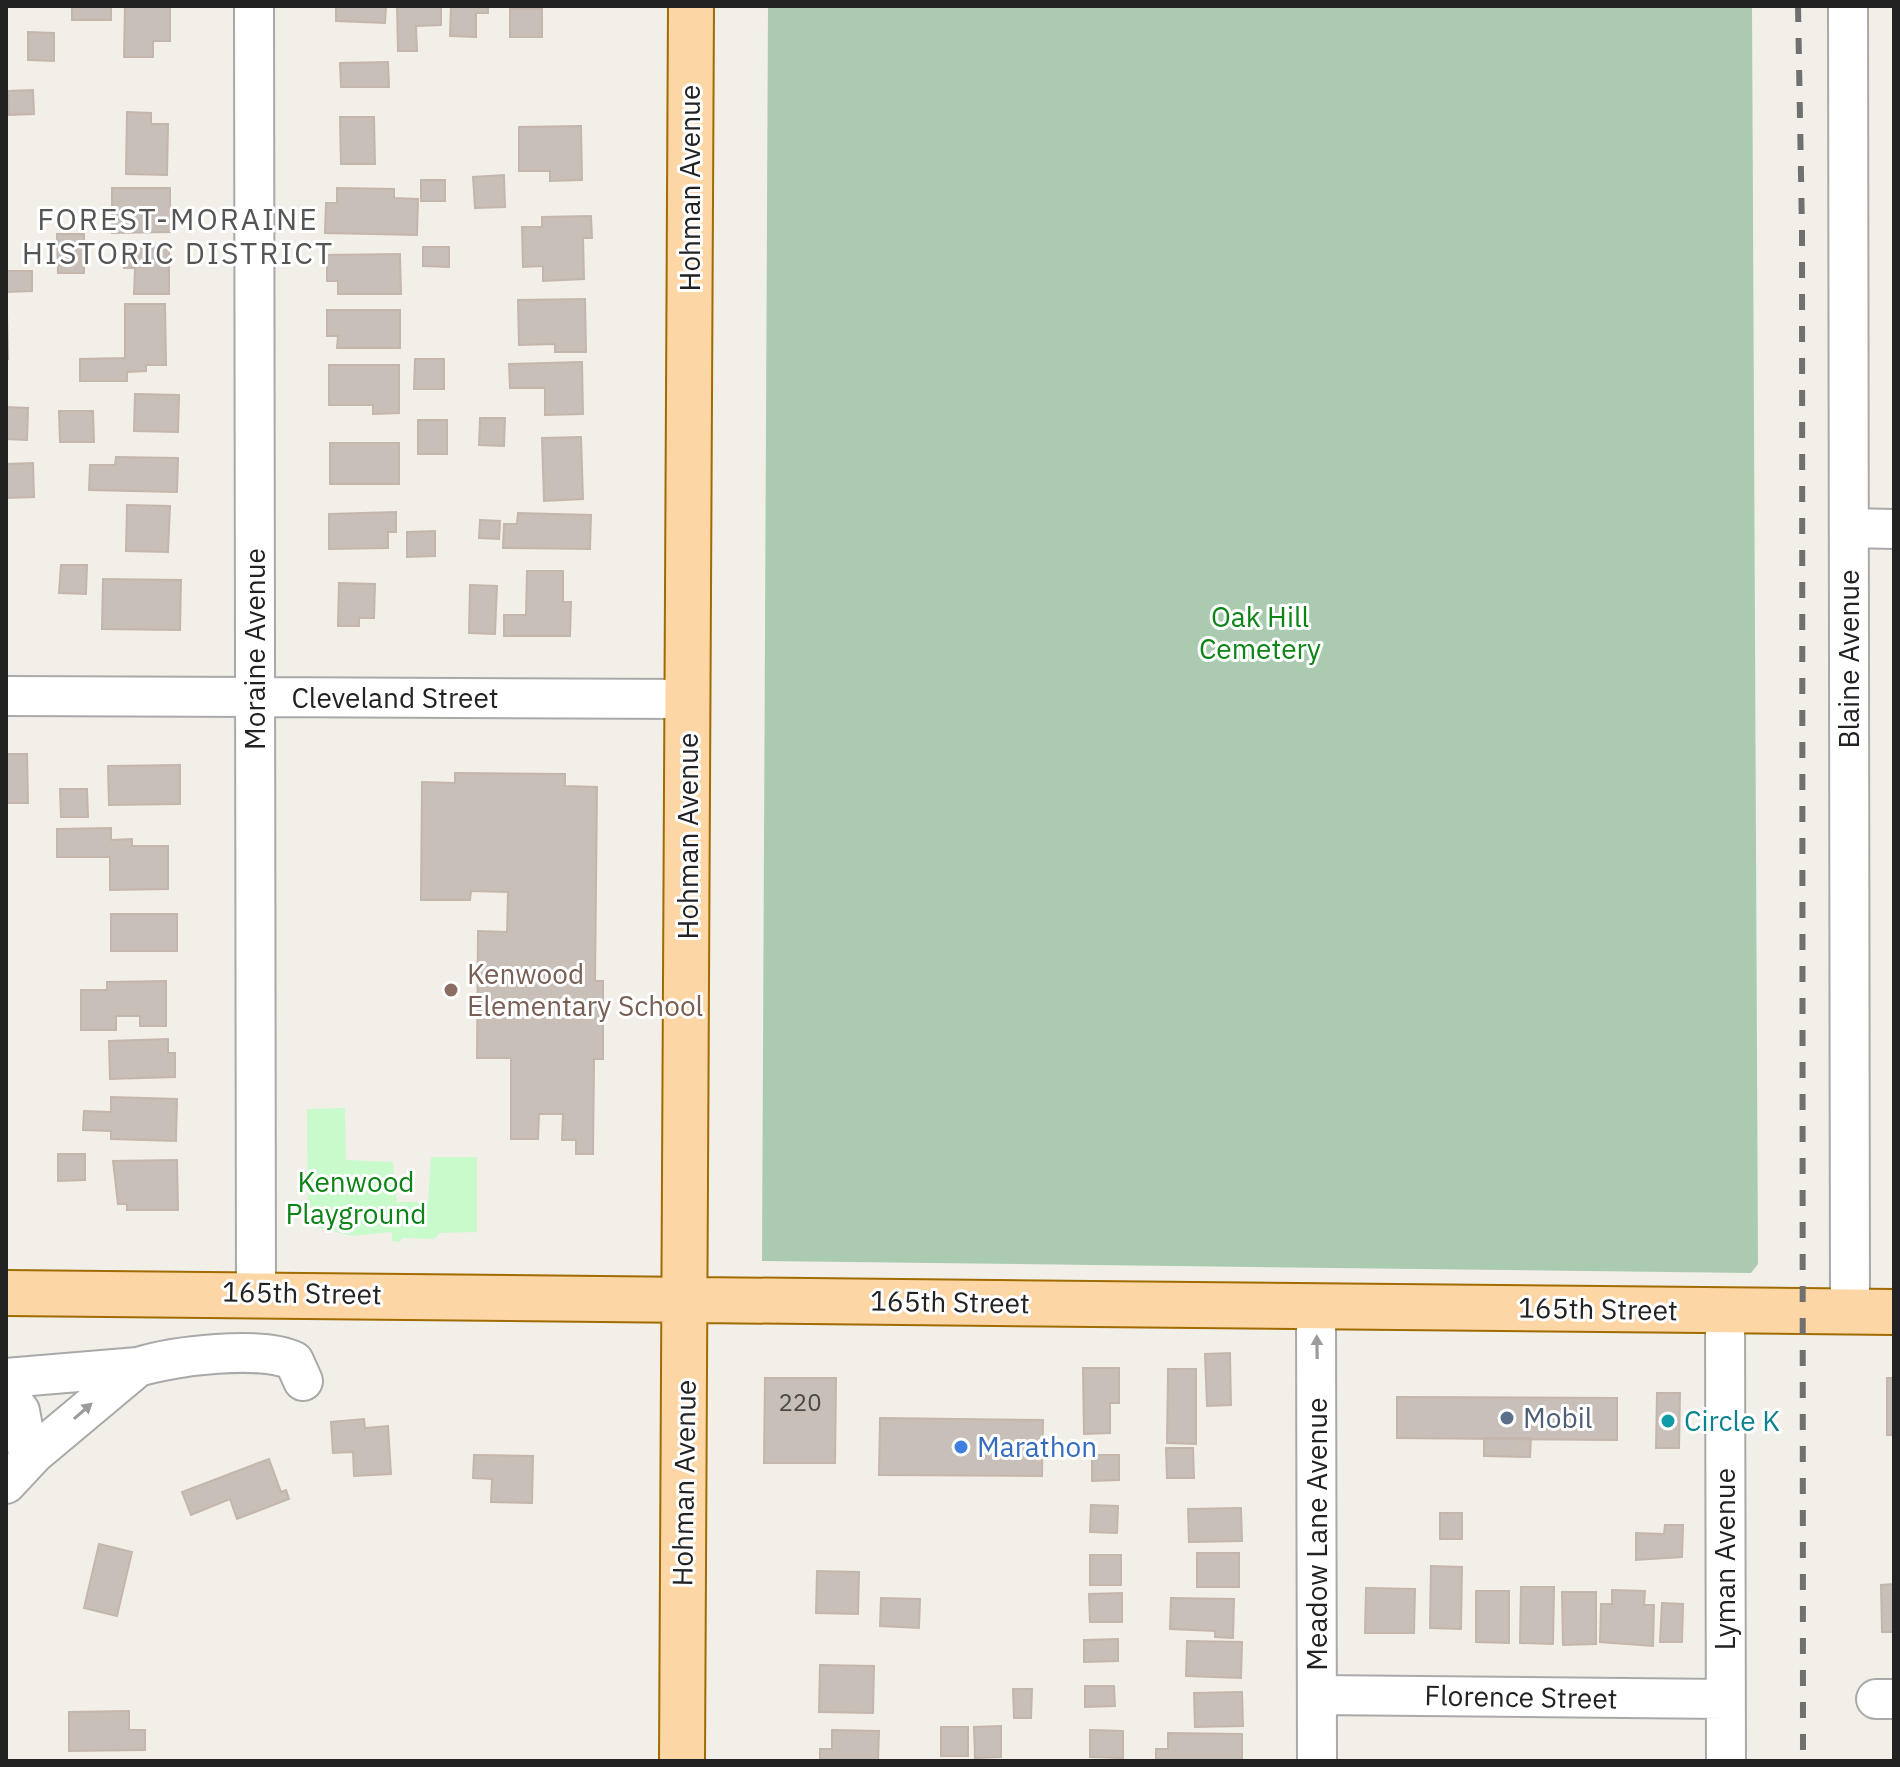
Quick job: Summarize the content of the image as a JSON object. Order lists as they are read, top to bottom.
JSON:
{
  "streets": {
    "main road": ["Hohman Avenue", "165th Street"],
    "street": [
      "Moraine Avenue",
      "Blaine Avenue",
      "Cleveland Street",
      "Meadow Lane Avenue",
      "Lyman Avenue",
      "Florence Street"
    ]
  },
  "crossings": [
    ["Hohman Avenue", "Cleveland Street"],
    ["Hohman Avenue", "165th Street"],
    ["Moraine Avenue", "Cleveland Street"],
    ["Moraine Avenue", "165th Street"],
    ["Blaine Avenue", "165th Street"],
    ["165th Street", "Meadow Lane Avenue"],
    ["165th Street", "Lyman Avenue"],
    ["Meadow Lane Avenue", "Florence Street"],
    ["Lyman Avenue", "Florence Street"]
  ],
  "one_way": ["Meadow Lane Avenue"],
  "districts": ["FOREST-MORAINE HISTORIC DISTRICT"],
  "parks": ["Oak Hill Cemetery", "Kenwood Playground"],
  "places": [
    "Kenwood Elementary School",
    "Mobil",
    "Circle K",
    "Marathon"
  ],
  "house_numbers": ["220"]
}
